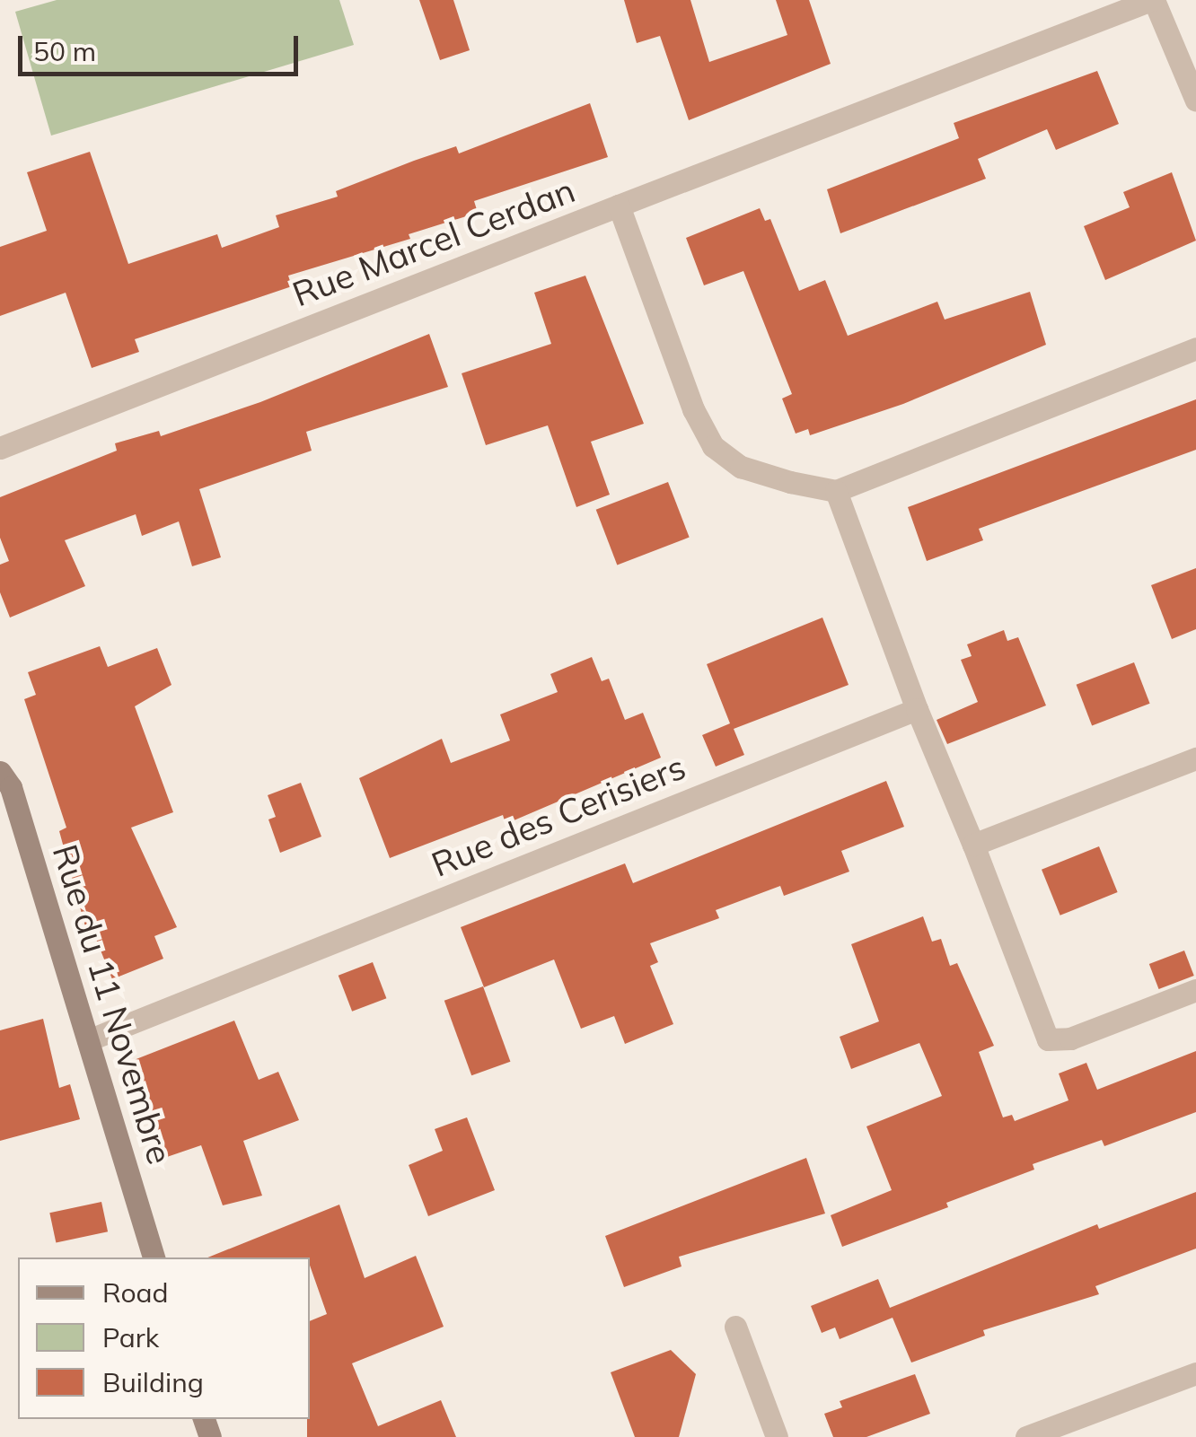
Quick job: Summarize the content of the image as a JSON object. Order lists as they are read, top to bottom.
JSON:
{
  "streets": {
    "street": ["Rue Marcel Cerdan", "Rue des Cerisiers", "Rue du 11 Novembre"]
  },
  "crossings": [
    ["Rue des Cerisiers", "Rue du 11 Novembre"]
  ],
  "legend": ["Road", "Park", "Building"],
  "scale_bar": "50 m"
}
